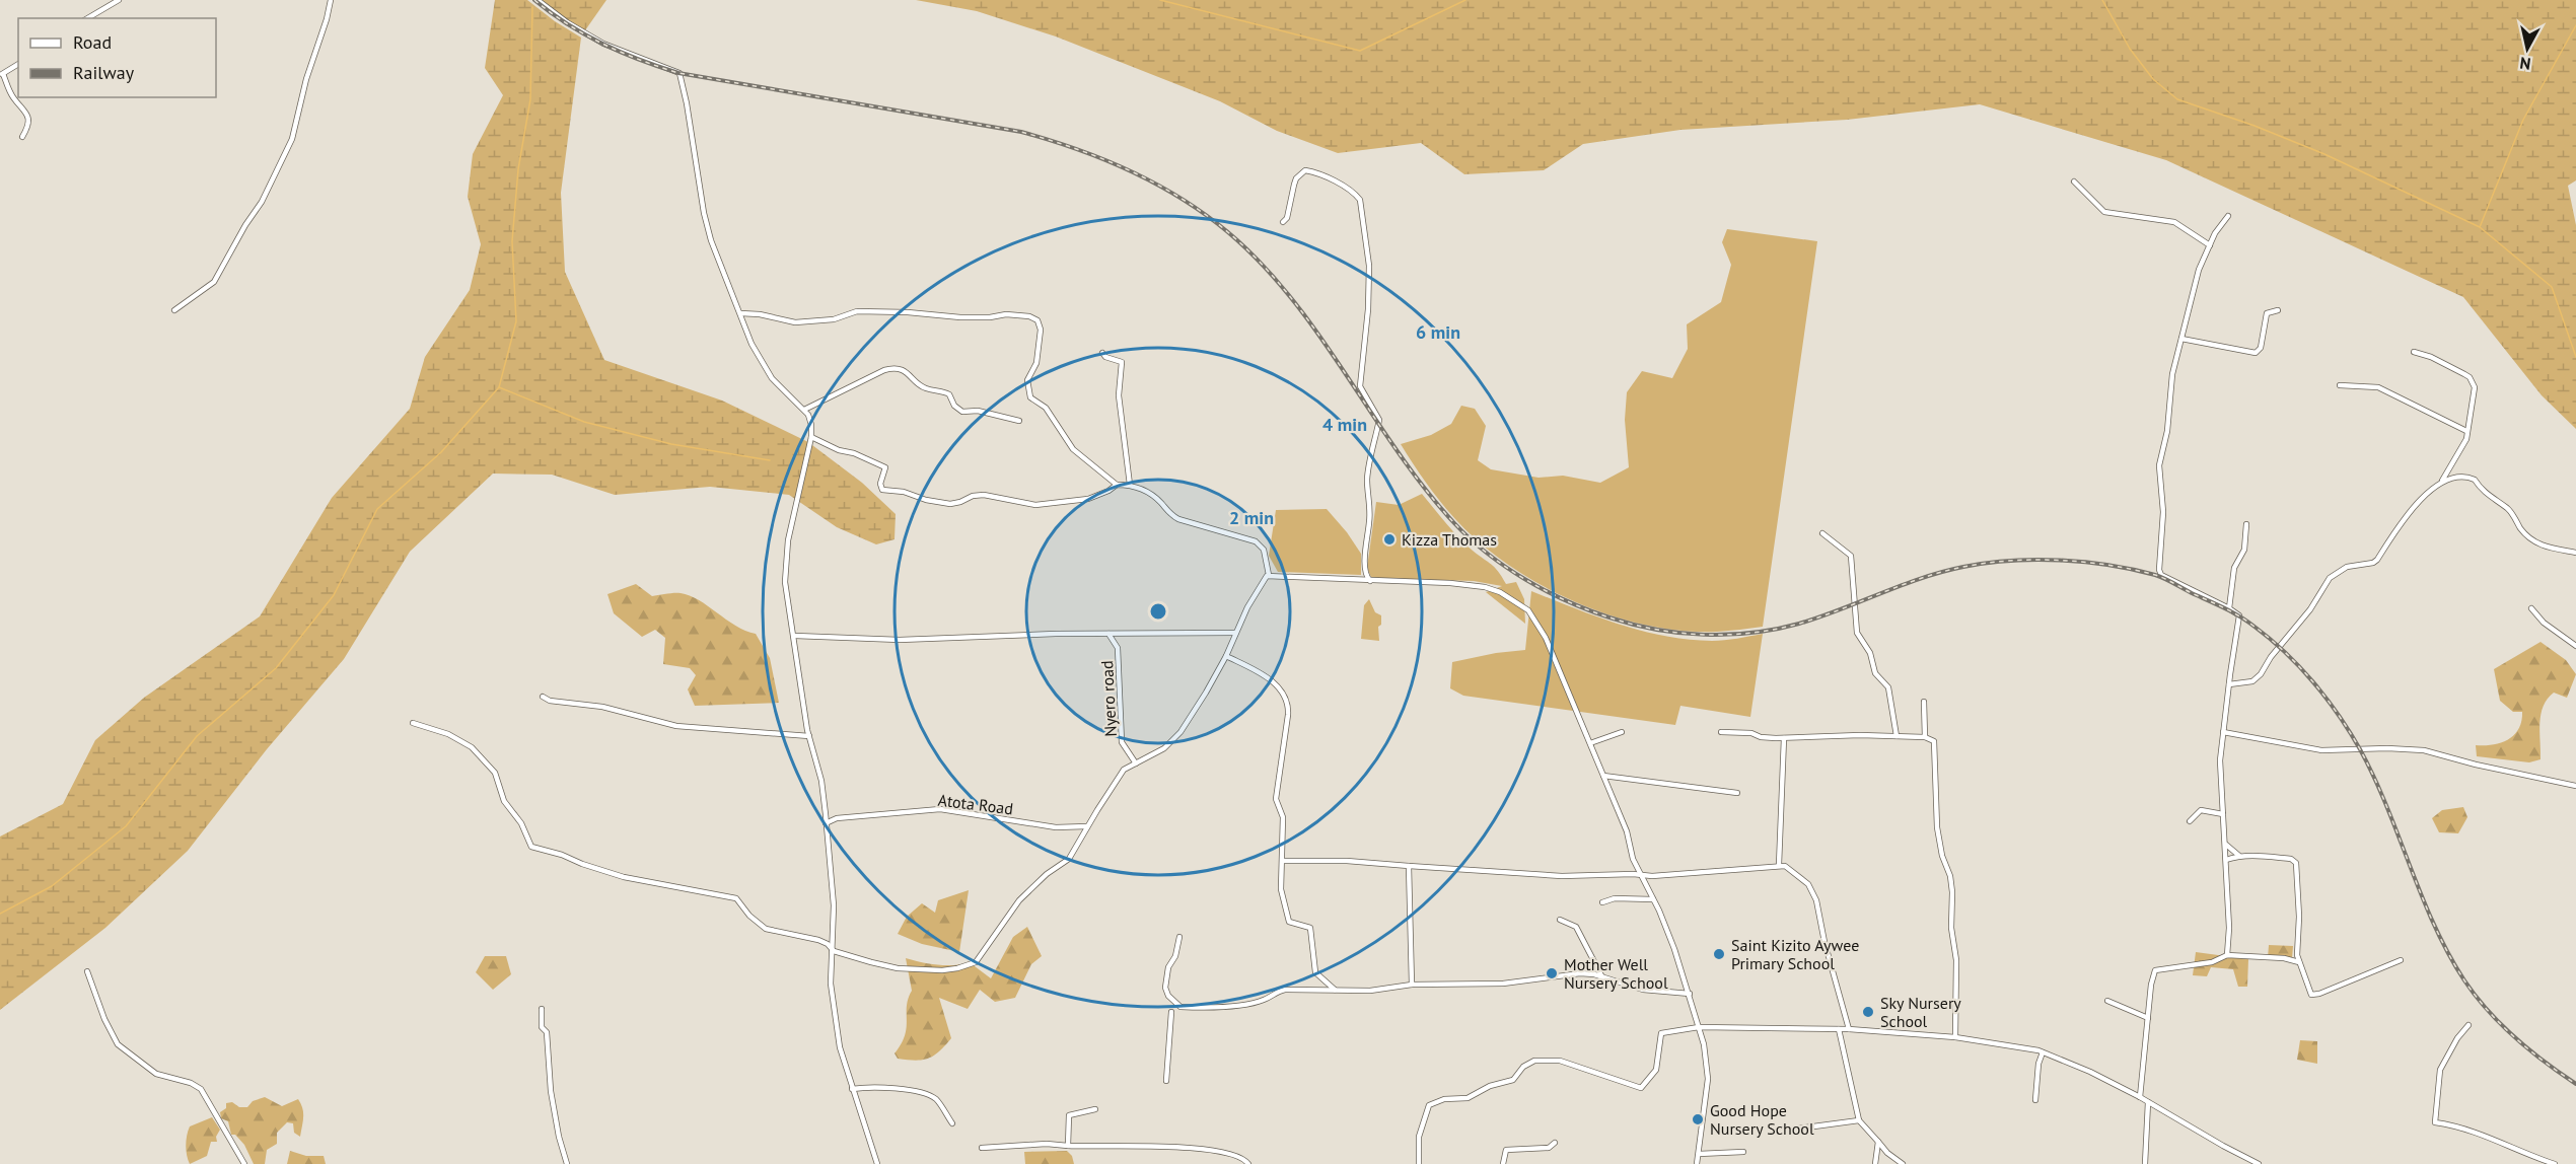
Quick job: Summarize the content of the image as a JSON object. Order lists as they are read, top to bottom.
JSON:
{
  "streets": {
    "street": ["Nyero road", "Atota Road"]
  },
  "places": [
    "Kizza Thomas",
    "Saint Kizito Aywee Primary School",
    "Mother Well Nursery School",
    "Sky Nursery School",
    "Good Hope Nursery School"
  ],
  "legend": ["Road", "Railway"],
  "north": "bottom",
  "rings": ["6 min", "4 min", "2 min"]
}
